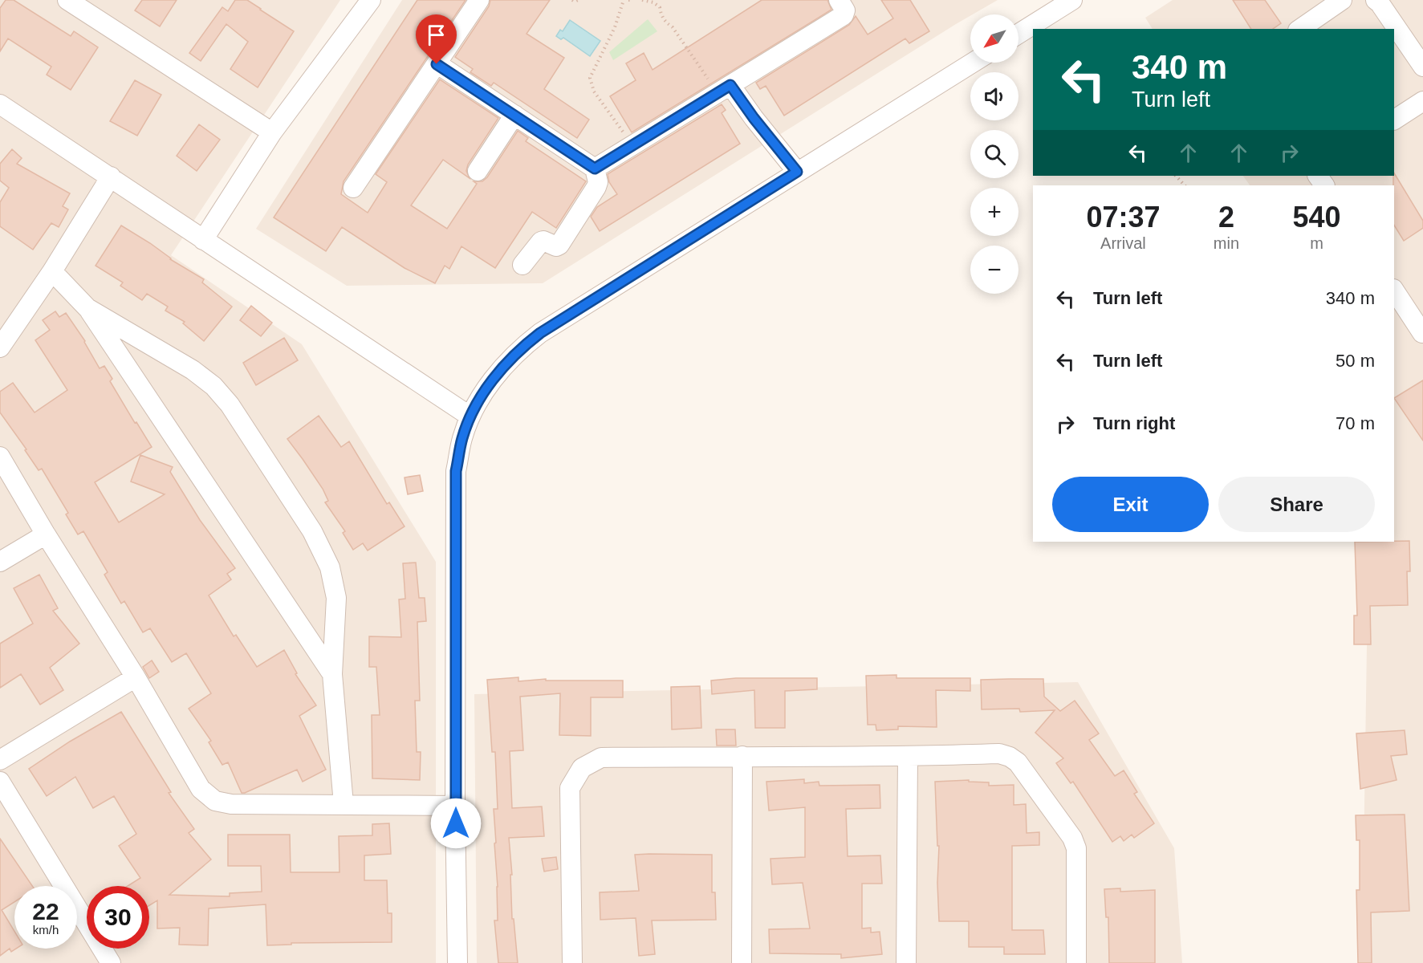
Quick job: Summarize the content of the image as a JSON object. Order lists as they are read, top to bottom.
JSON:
{
  "north": "bottom left",
  "page": {
    "map_buttons": ["+", "−"],
    "turn": ["340 m", "Turn left"],
    "eta": [
      "07:37",
      "Arrival",
      "2",
      "min",
      "540",
      "m"
    ],
    "list": [
      {
        "name": "Turn left",
        "value": "340 m"
      },
      {
        "name": "Turn left",
        "value": "50 m"
      },
      {
        "name": "Turn right",
        "value": "70 m"
      }
    ],
    "buttons": ["Exit", "Share"],
    "speed": "22 km/h",
    "limit": "30"
  }
}
